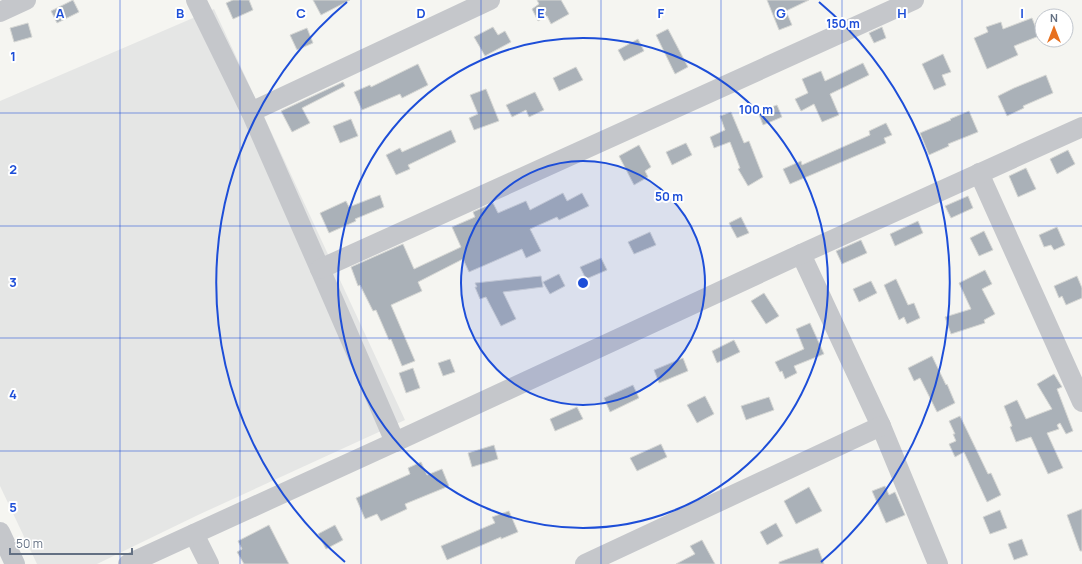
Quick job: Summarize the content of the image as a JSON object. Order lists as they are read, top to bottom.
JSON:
{
  "scale_bar": "50 m",
  "north": "top",
  "grid": {
    "columns": [
      "A",
      "B",
      "C",
      "D",
      "E",
      "F",
      "G",
      "H",
      "I"
    ],
    "rows": [
      "1",
      "2",
      "3",
      "4",
      "5"
    ]
  },
  "rings": ["150 m", "100 m", "50 m"]
}
